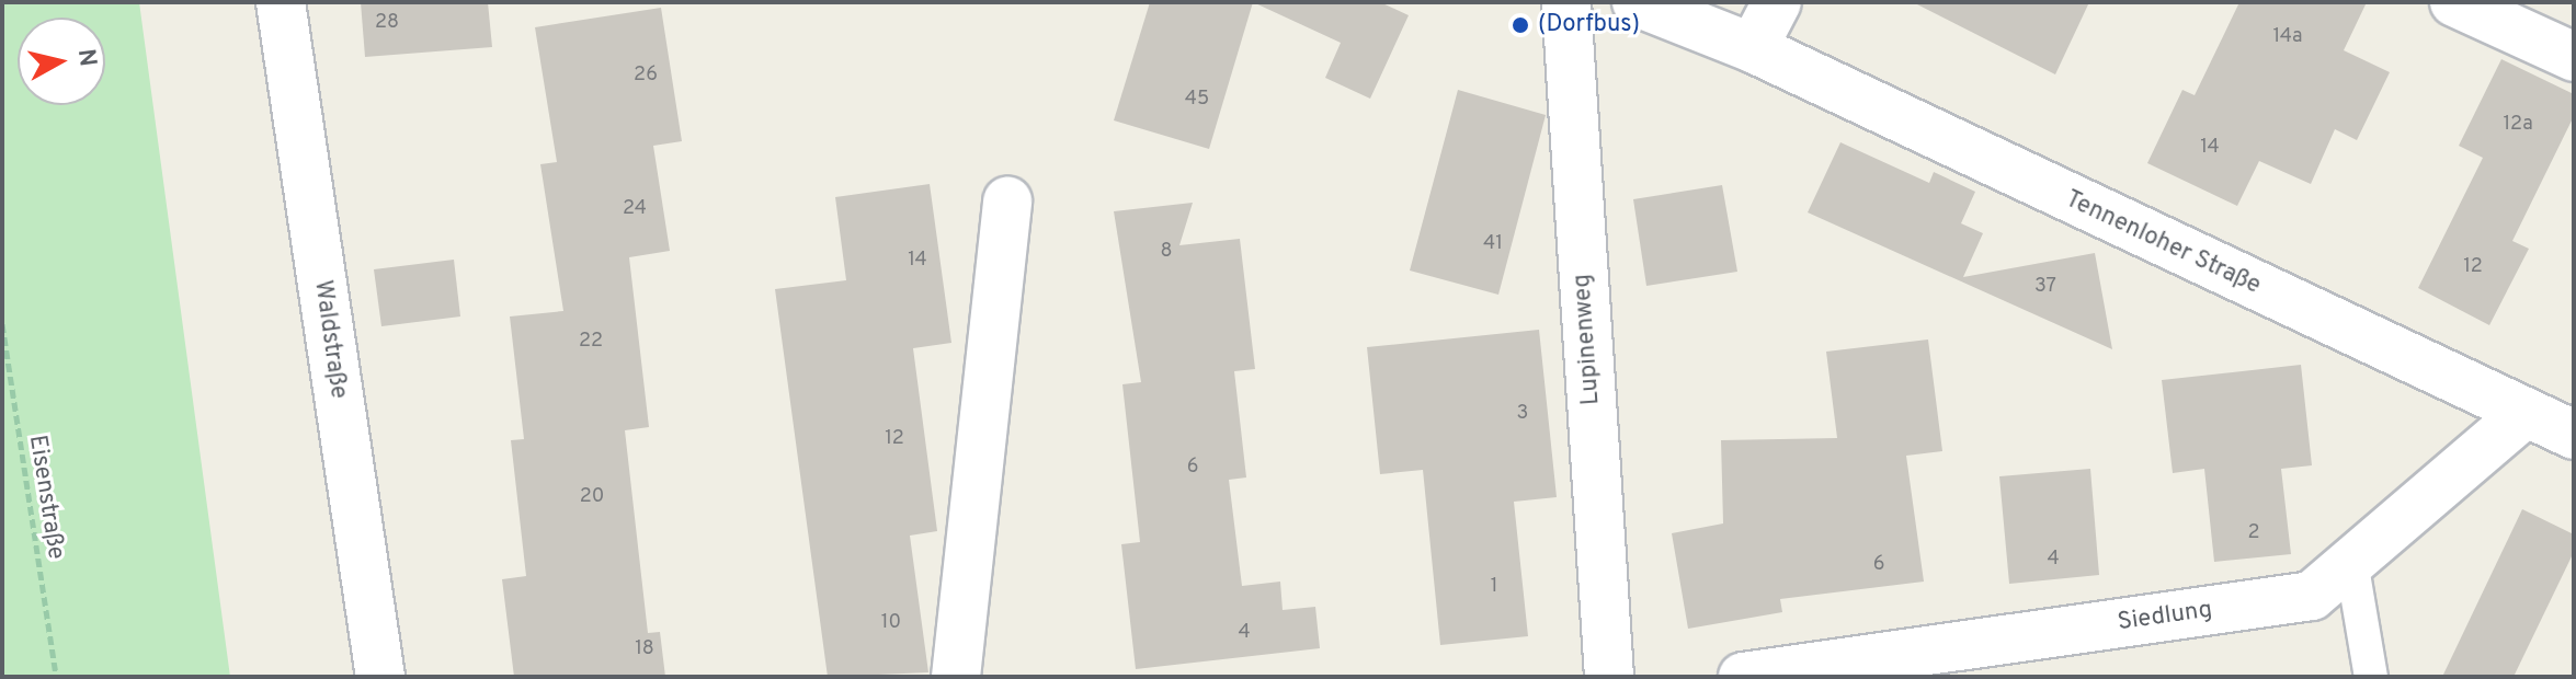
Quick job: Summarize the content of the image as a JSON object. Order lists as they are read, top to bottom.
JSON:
{
  "streets": {
    "street": [
      "Tennenloher Straße",
      "Waldstraße",
      "Lupinenweg",
      "Siedlung"
    ],
    "path": ["Eisenstraße"]
  },
  "crossings": [
    ["Tennenloher Straße", "Siedlung"]
  ],
  "places": ["(Dorfbus)"],
  "house_numbers": [
    "28",
    "14a",
    "26",
    "45",
    "12a",
    "14",
    "24",
    "41",
    "8",
    "14",
    "12",
    "37",
    "22",
    "3",
    "12",
    "6",
    "20",
    "2",
    "4",
    "6",
    "1",
    "10",
    "4",
    "18"
  ],
  "north": "right"
}
